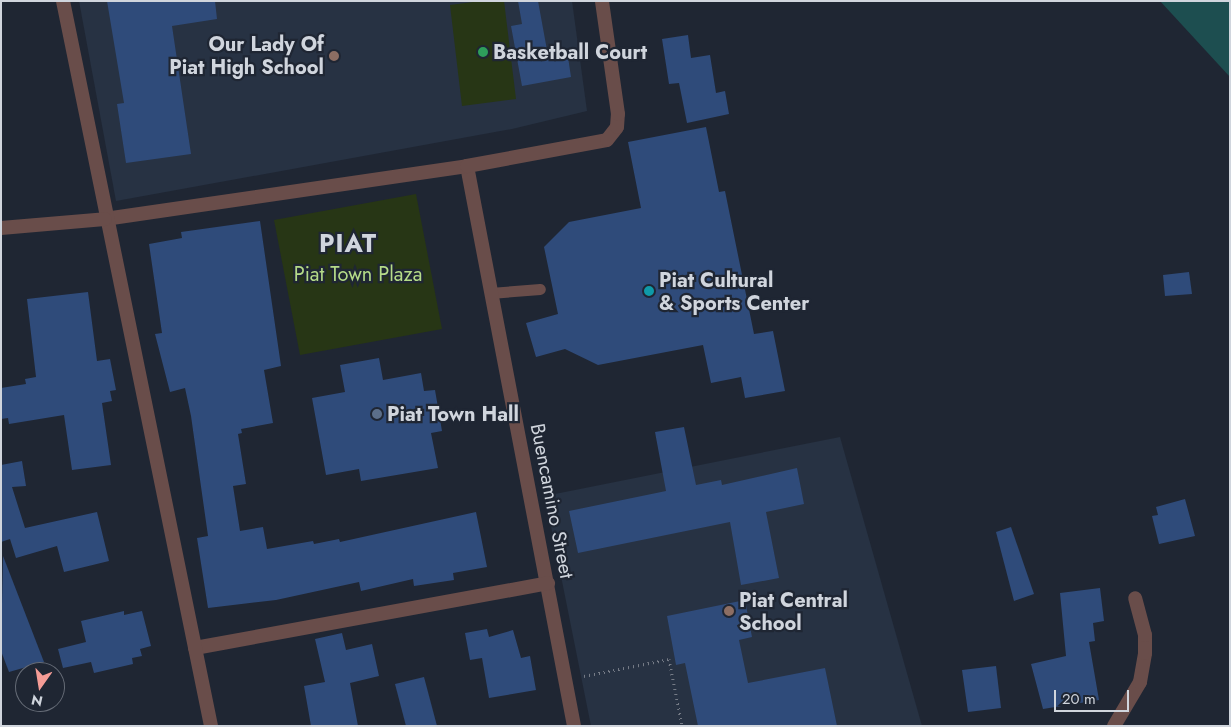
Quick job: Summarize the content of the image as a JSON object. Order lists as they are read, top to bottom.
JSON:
{
  "streets": {
    "street": ["Buencamino Street"]
  },
  "districts": ["PIAT"],
  "parks": ["Piat Town Plaza"],
  "places": [
    "Basketball Court",
    "Our Lady Of Piat High School",
    "Piat Cultural & Sports Center",
    "Piat Town Hall",
    "Piat Central School"
  ],
  "scale_bar": "20 m",
  "north": "bottom"
}
